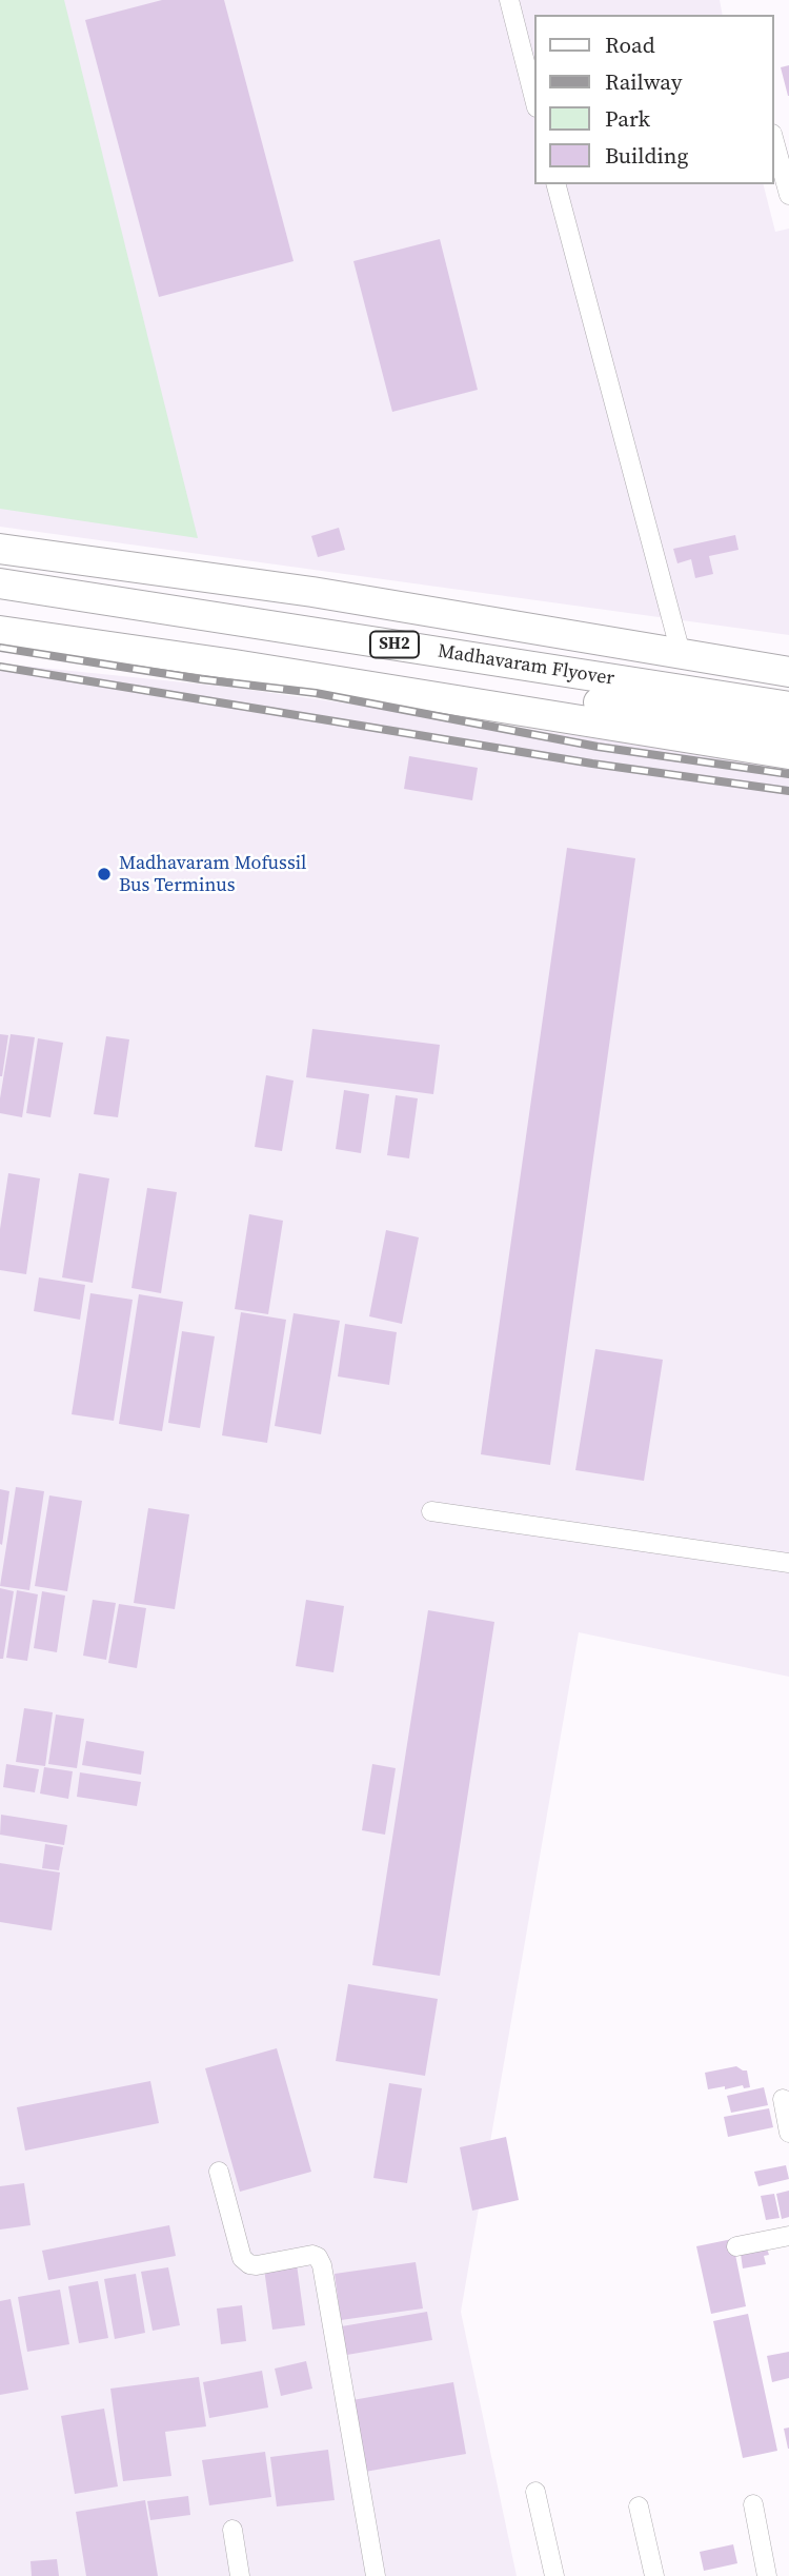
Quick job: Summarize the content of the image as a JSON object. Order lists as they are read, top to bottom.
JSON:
{
  "streets": {
    "main road": ["SH2", "Madhavaram Flyover"]
  },
  "places": ["Madhavaram Mofussil Bus Terminus"],
  "legend": [
    "Road",
    "Railway",
    "Park",
    "Building"
  ]
}
